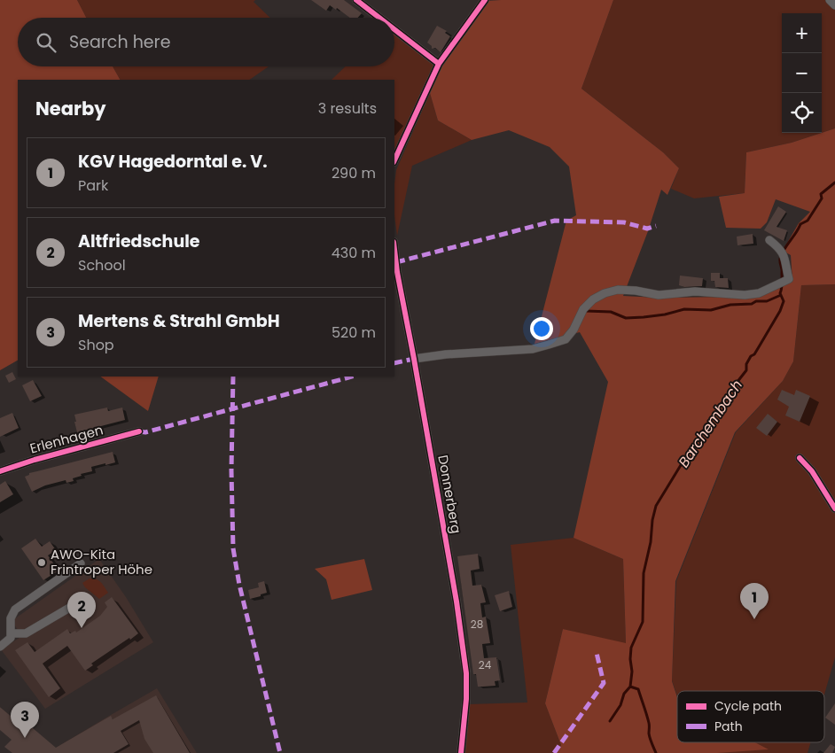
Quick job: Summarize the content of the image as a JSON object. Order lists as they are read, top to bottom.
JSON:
{
  "streets": {
    "street": ["Erlenhagen", "Donnerberg"]
  },
  "water": ["Barchembach"],
  "places": ["AWO-Kita Frintroper Höhe"],
  "house_numbers": ["28", "24"],
  "legend": ["Cycle path", "Path"],
  "page": {
    "map_buttons": ["+", "−"],
    "search": "Search here",
    "heading": ["Nearby", "3 results"],
    "list": [
      {
        "mark": "1",
        "name": "KGV Hagedorntal e. V.",
        "note": "Park",
        "value": "290 m"
      },
      {
        "mark": "2",
        "name": "Altfriedschule",
        "note": "School",
        "value": "430 m"
      },
      {
        "mark": "3",
        "name": "Mertens & Strahl GmbH",
        "note": "Shop",
        "value": "520 m"
      }
    ],
    "pins": ["1", "2", "3"]
  }
}
